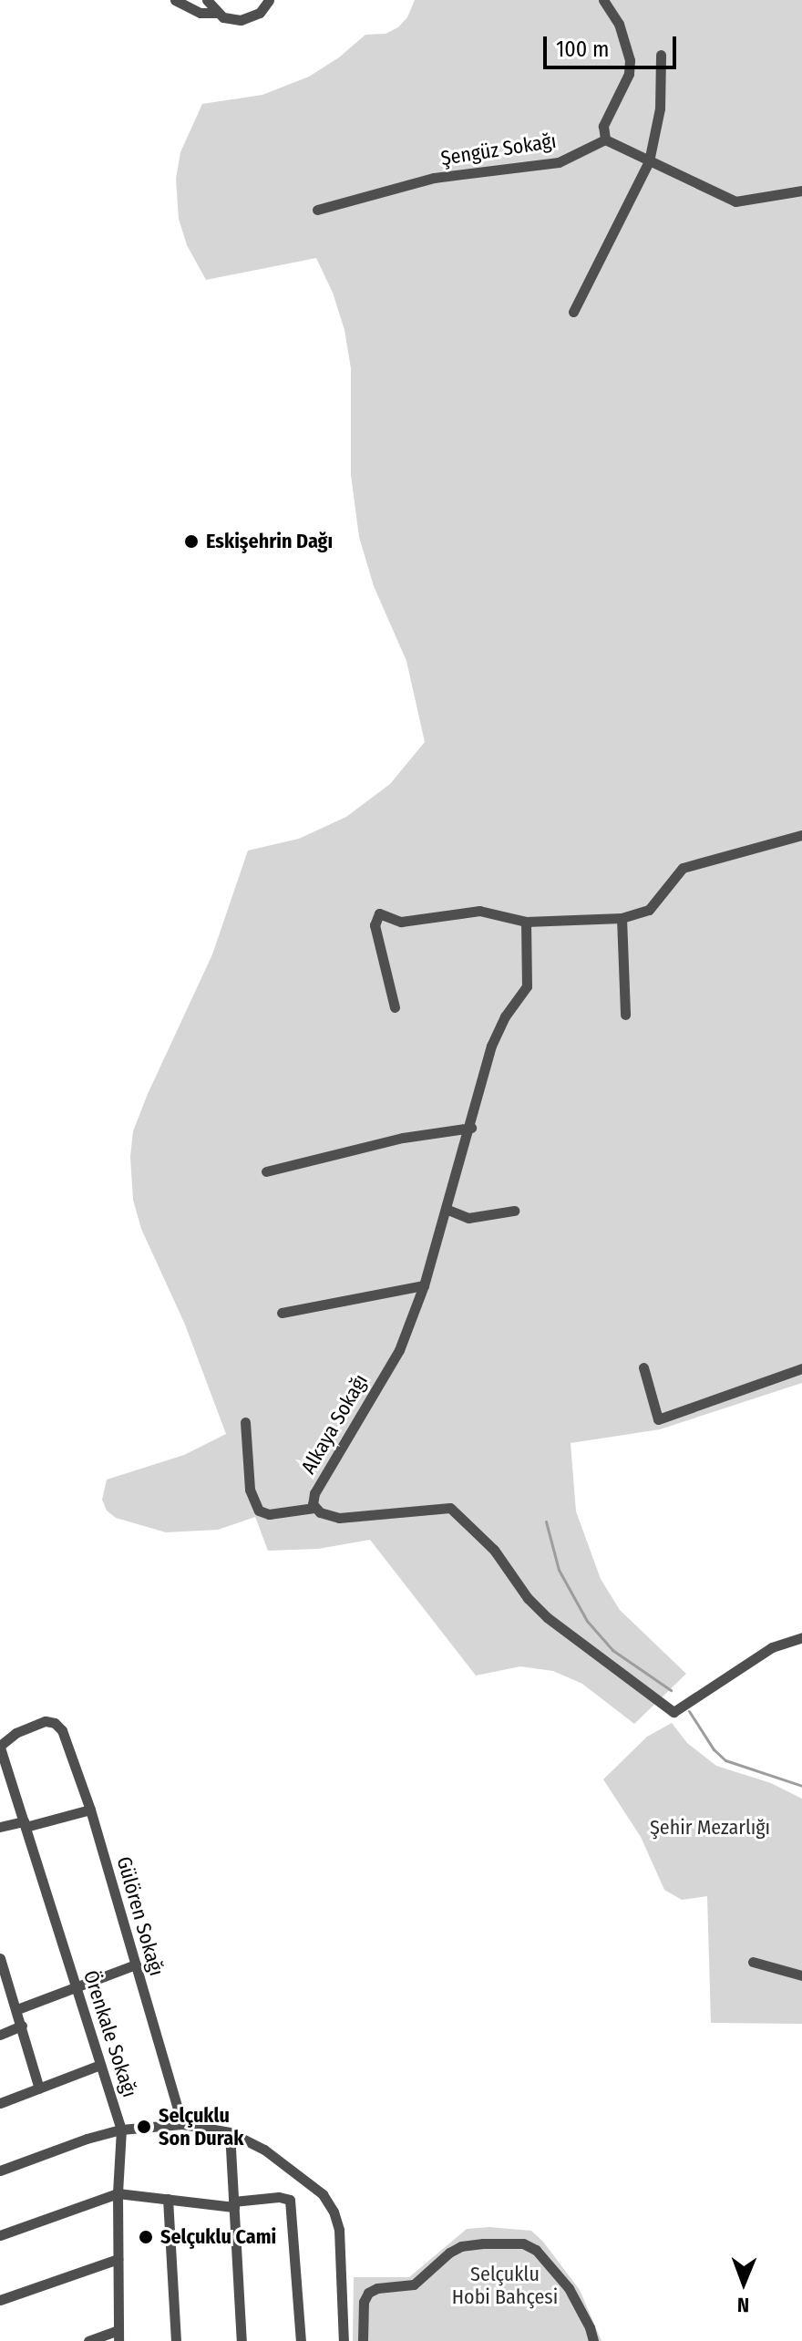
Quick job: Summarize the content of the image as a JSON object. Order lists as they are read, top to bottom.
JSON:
{
  "streets": {
    "street": [
      "Şengüz Sokağı",
      "Alkaya Sokağı",
      "Gülören Sokağı",
      "Örenkale Sokağı"
    ]
  },
  "crossings": [
    ["Gülören Sokağı", "Örenkale Sokağı"]
  ],
  "parks": ["Şehir Mezarlığı", "Selçuklu Hobi Bahçesi"],
  "places": ["Eskişehrin Dağı", "Selçuklu Son Durak", "Selçuklu Cami"],
  "scale_bar": "100 m",
  "north": "bottom"
}
